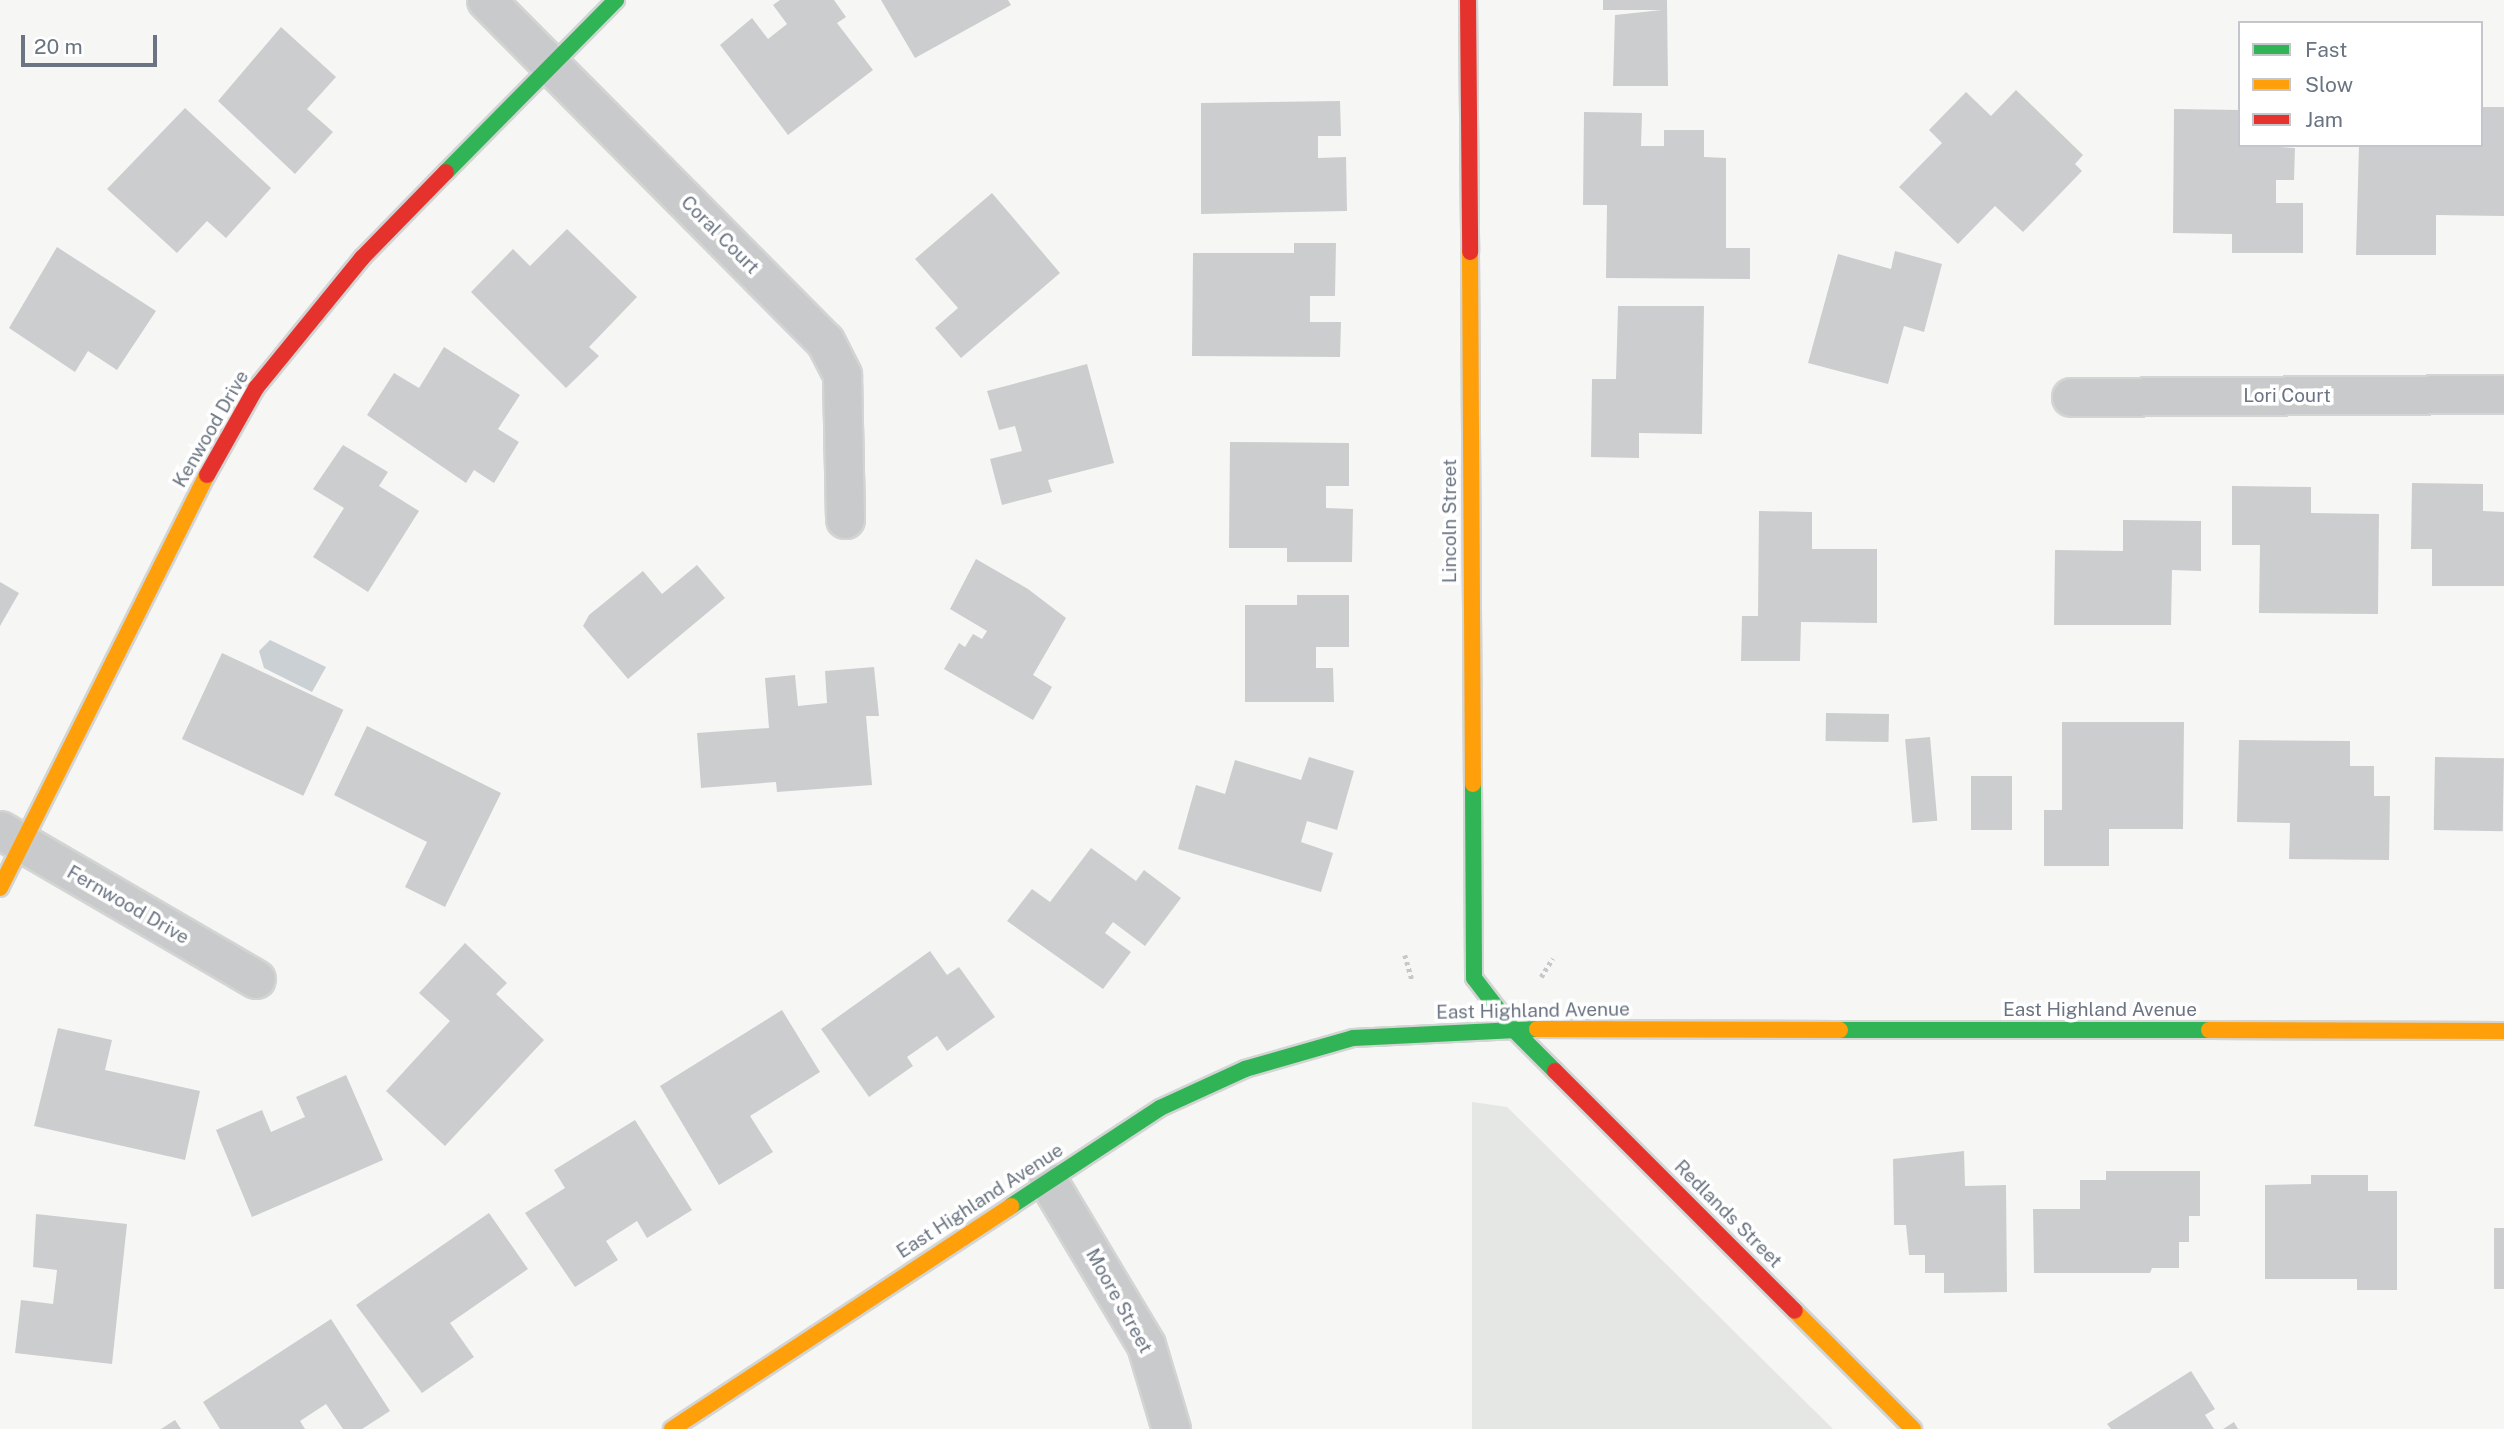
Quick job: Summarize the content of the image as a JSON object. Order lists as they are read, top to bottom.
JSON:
{
  "streets": {
    "street": [
      "Coral Court",
      "Lori Court",
      "Kenwood Drive",
      "Lincoln Street",
      "Fernwood Drive",
      "East Highland Avenue",
      "Redlands Street",
      "Moore Street"
    ]
  },
  "crossings": [
    ["Coral Court", "Kenwood Drive"],
    ["Kenwood Drive", "Fernwood Drive"],
    ["Lincoln Street", "East Highland Avenue"],
    ["Lincoln Street", "Redlands Street"],
    ["East Highland Avenue", "Redlands Street"],
    ["East Highland Avenue", "Moore Street"]
  ],
  "legend": ["Fast", "Slow", "Jam"],
  "scale_bar": "20 m"
}
